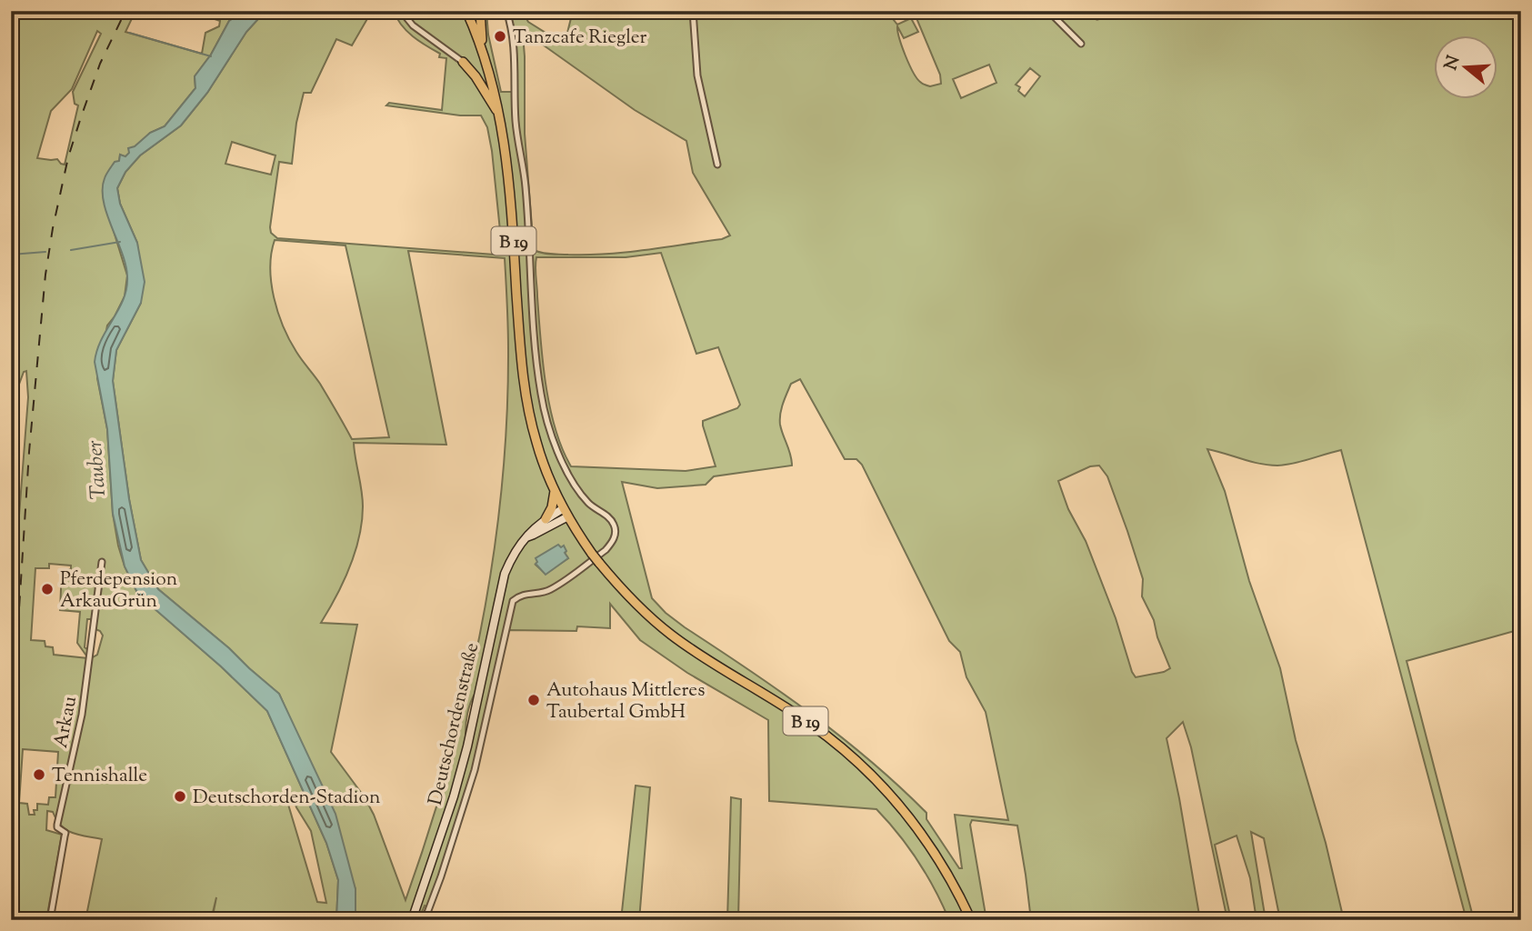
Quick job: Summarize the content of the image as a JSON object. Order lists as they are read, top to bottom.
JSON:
{
  "streets": {
    "main road": ["B 19"],
    "street": ["Arkau", "Deutschordenstraße"]
  },
  "crossings": [
    ["B 19", "Deutschordenstraße"]
  ],
  "water": ["Tauber"],
  "places": [
    "Tanzcafe Riegler",
    "Pferdepension ArkauGrün",
    "Autohaus Mittleres Taubertal GmbH",
    "Tennishalle",
    "Deutschorden-Stadion"
  ],
  "north": "left"
}
